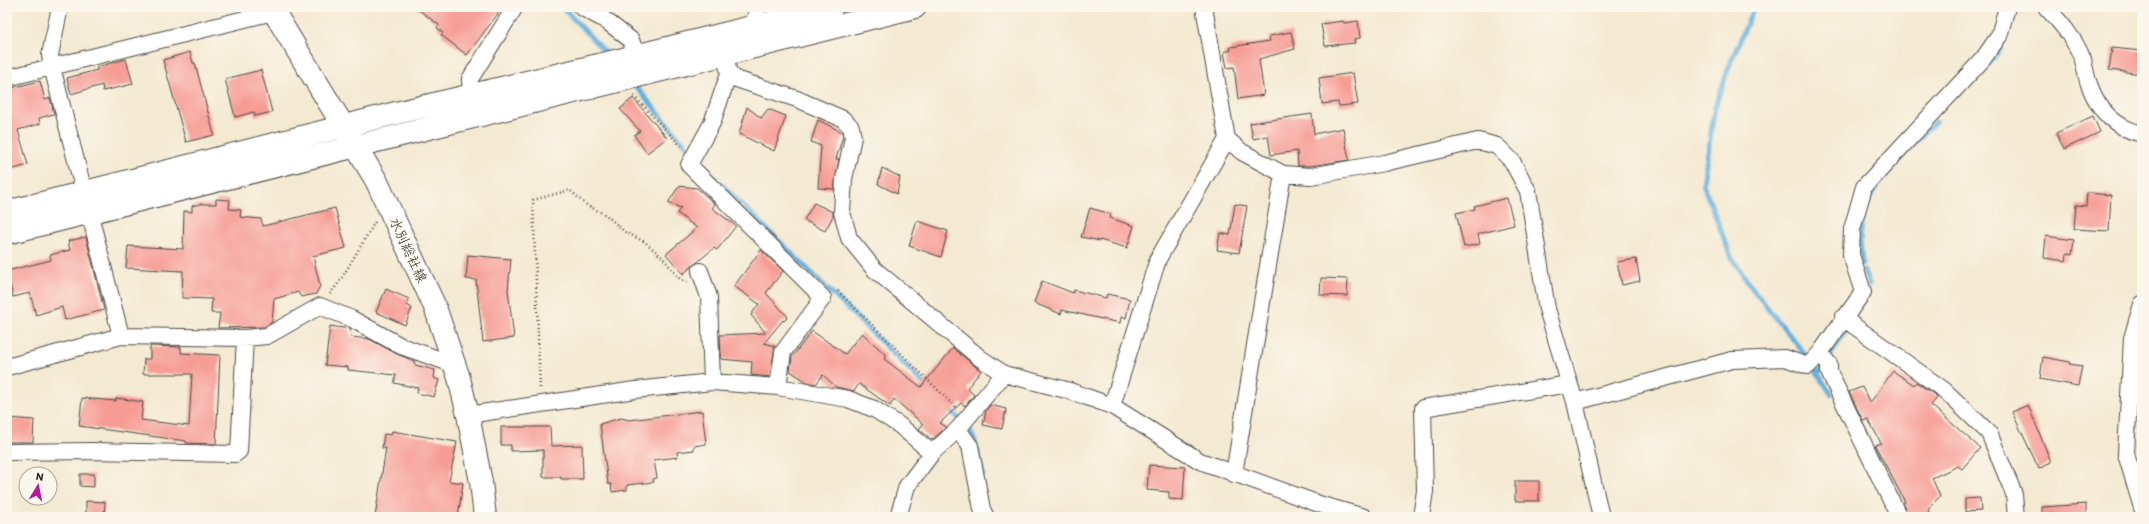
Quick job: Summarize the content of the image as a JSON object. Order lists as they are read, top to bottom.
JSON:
{
  "streets": {
    "street": ["水別総社線"]
  },
  "north": "top"
}
